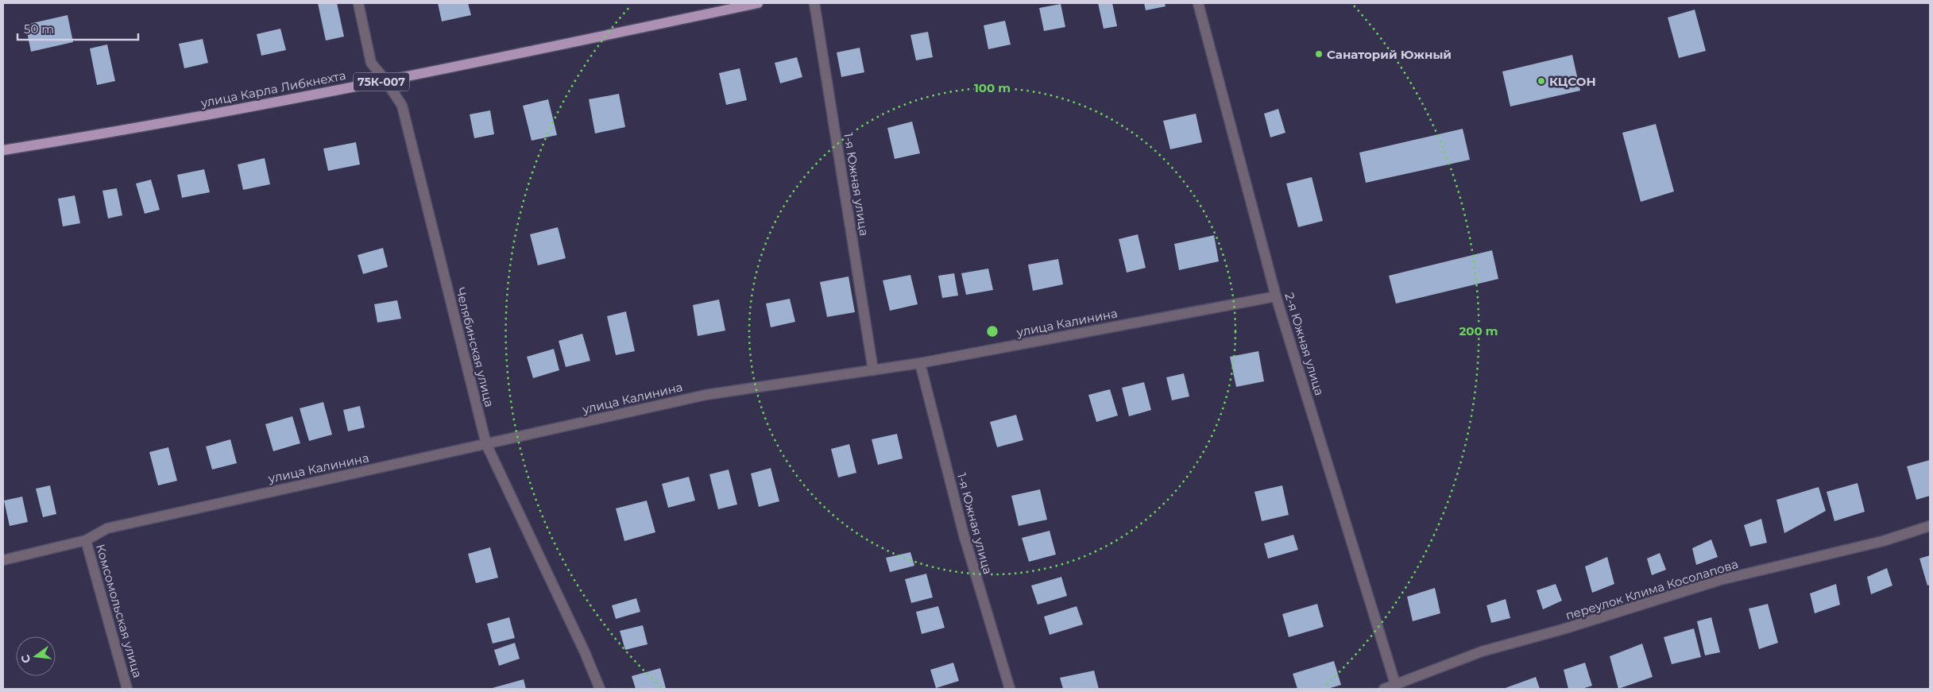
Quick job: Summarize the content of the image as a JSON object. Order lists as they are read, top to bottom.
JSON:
{
  "streets": {
    "main road": ["75К-007", "улица Карла Либкнехта"],
    "street": [
      "1-я Южная улица",
      "улица Калинина",
      "2-я Южная улица",
      "Челябинская улица",
      "переулок Клима Косолапова",
      "Комсомольская улица"
    ]
  },
  "crossings": [
    ["улица Карла Либкнехта", "Челябинская улица"],
    ["1-я Южная улица", "улица Калинина"],
    ["улица Калинина", "2-я Южная улица"],
    ["улица Калинина", "Челябинская улица"],
    ["улица Калинина", "Комсомольская улица"],
    ["2-я Южная улица", "переулок Клима Косолапова"]
  ],
  "places": ["Санаторий Южный", "КЦСОН"],
  "scale_bar": "50 m",
  "north": "left",
  "rings": ["100 m", "200 m"]
}
